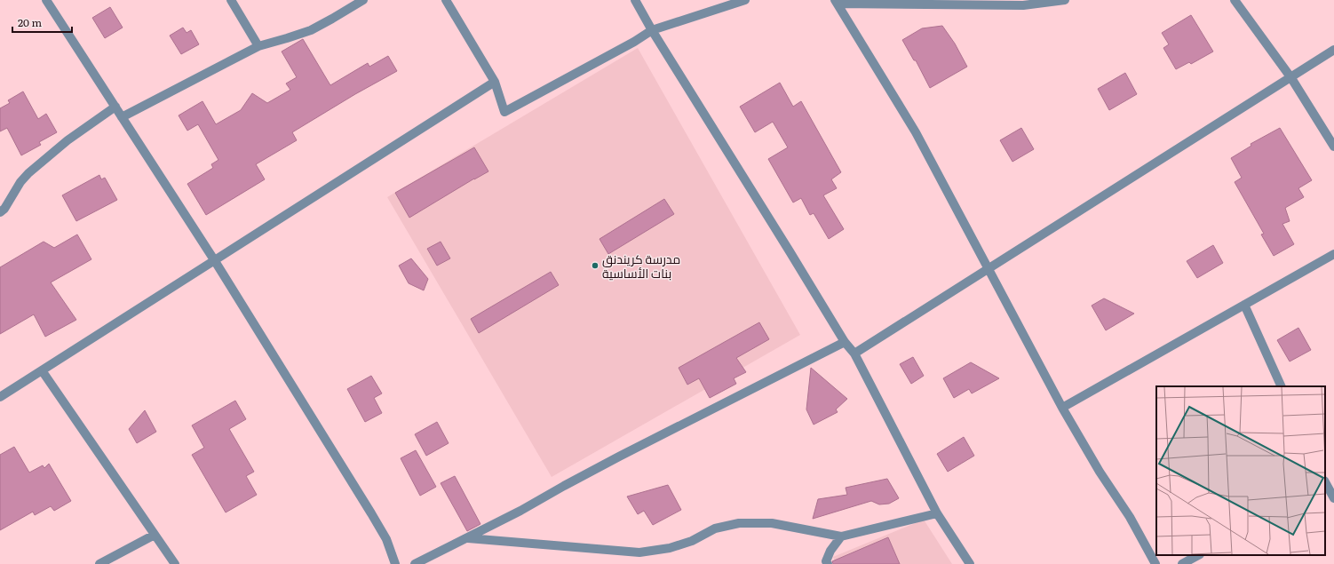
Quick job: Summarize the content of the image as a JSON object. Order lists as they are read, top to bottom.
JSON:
{
  "places": ["مدرسة كريندنق بنات الأساسية"],
  "scale_bar": "20 m"
}
